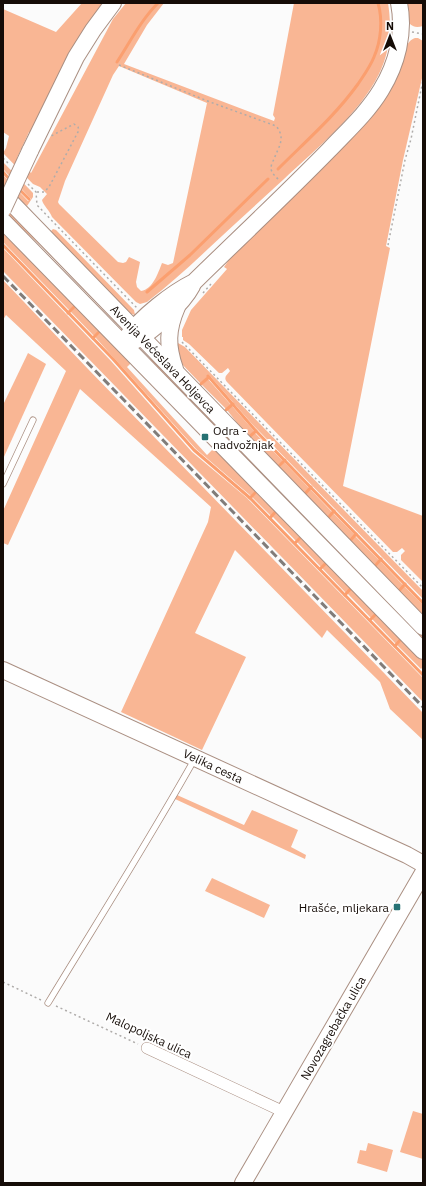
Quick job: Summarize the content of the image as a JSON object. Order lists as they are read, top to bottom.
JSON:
{
  "streets": {
    "main road": ["Avenija Većeslava Holjevca", "Velika cesta", "Novozagrebačka ulica"],
    "street": ["Malopoljska ulica"]
  },
  "crossings": [
    ["Novozagrebačka ulica", "Malopoljska ulica"]
  ],
  "places": {
    "transit": ["Odra - nadvožnjak", "Hrašće, mljekara"]
  },
  "north": "top"
}
